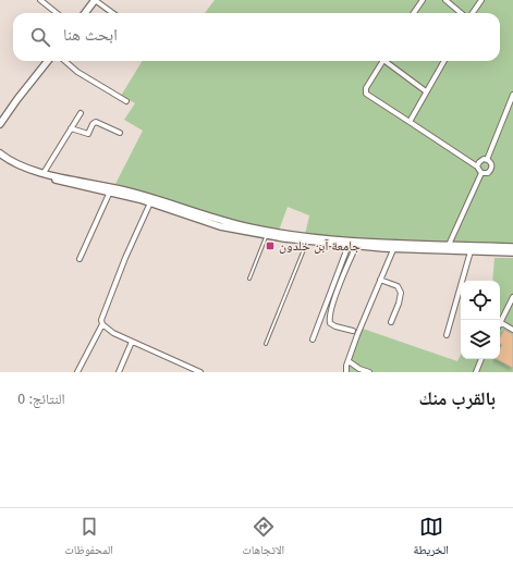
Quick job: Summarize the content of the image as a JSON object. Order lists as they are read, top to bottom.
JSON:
{
  "places": {
    "transit": ["جامعة آبن خلدون"]
  },
  "page": {
    "search": "ابحث هنا",
    "heading": ["بالقرب منك", "النتائج: 0"],
    "nav": ["الخريطة", "الاتجاهات", "المحفوظات"]
  }
}
